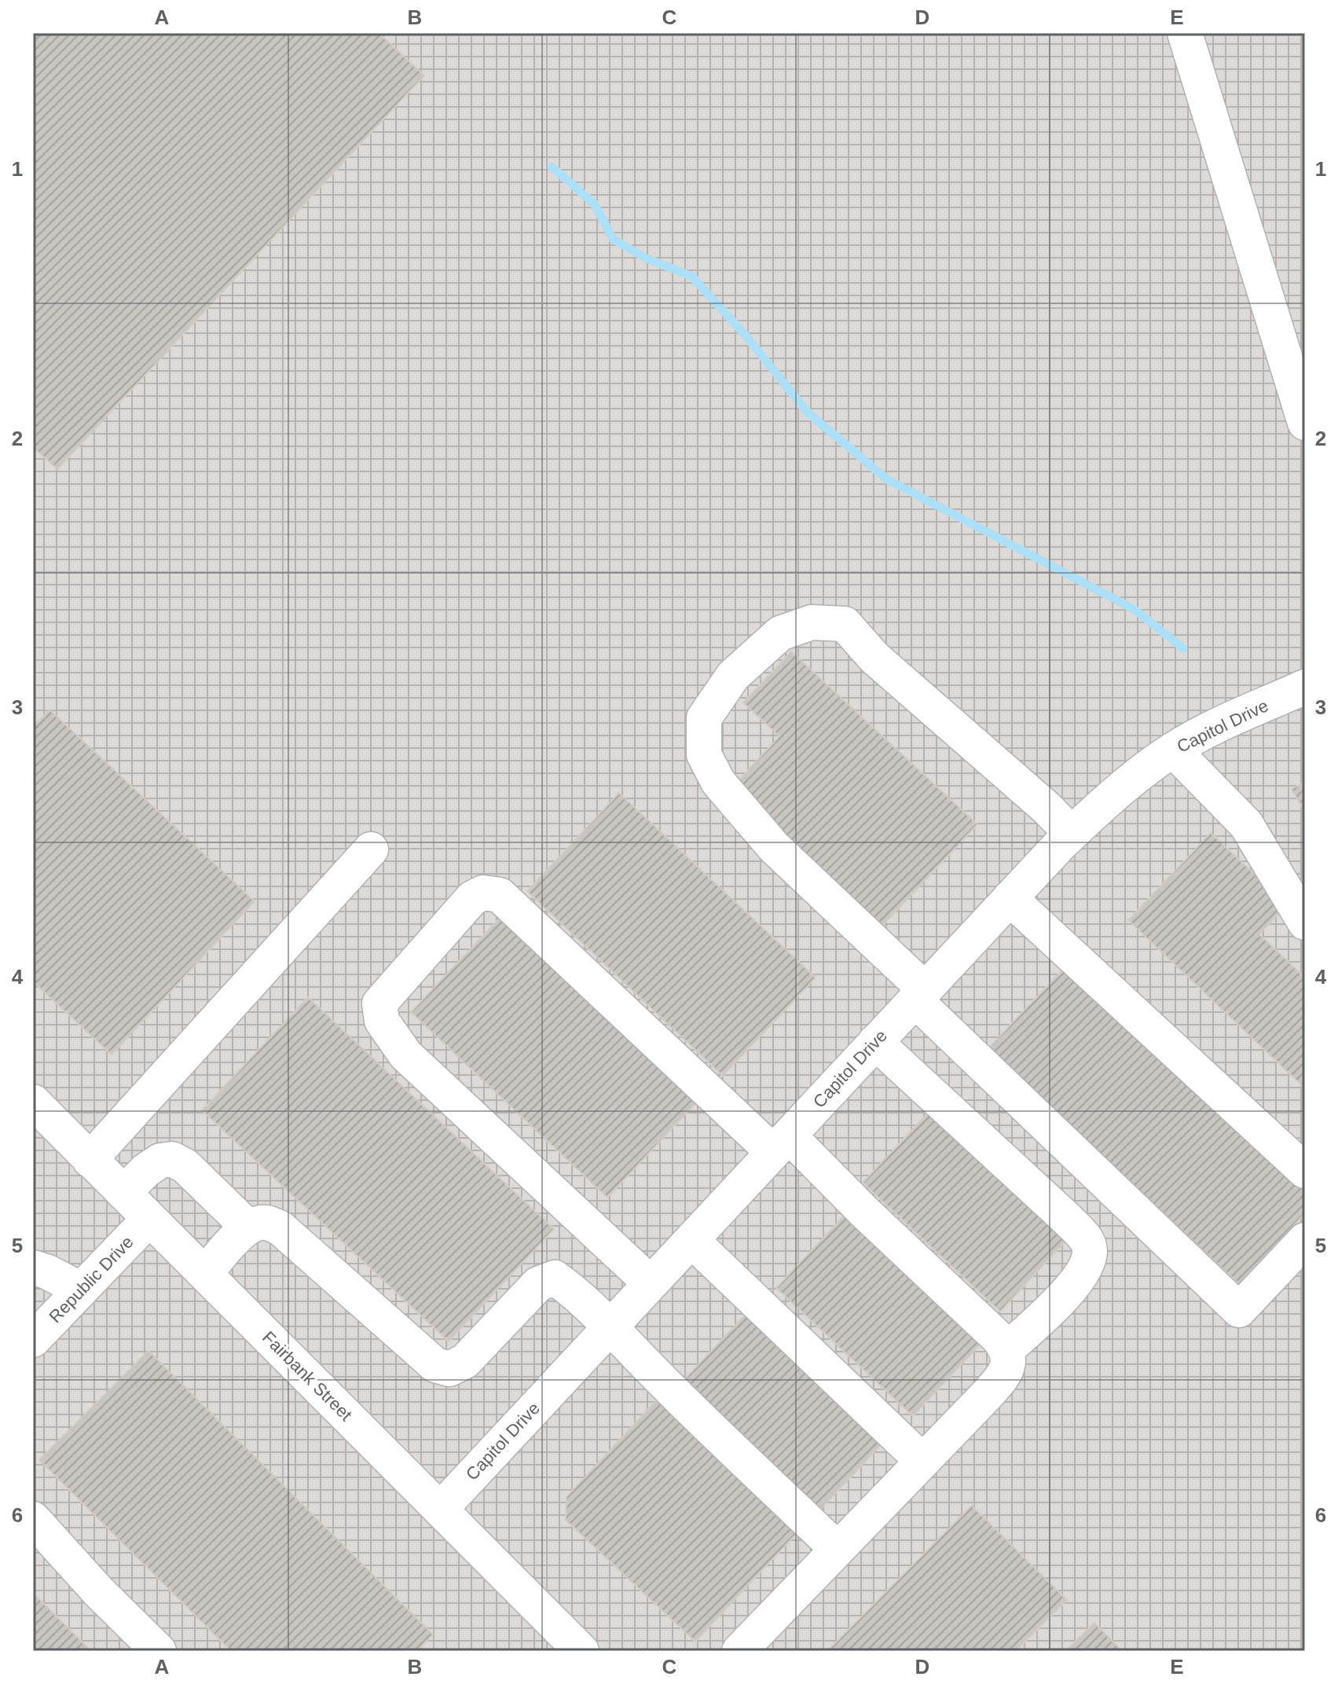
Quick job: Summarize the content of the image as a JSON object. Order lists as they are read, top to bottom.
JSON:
{
  "streets": {
    "street": ["Capitol Drive", "Republic Drive", "Fairbank Street"]
  },
  "crossings": [
    ["Capitol Drive", "Fairbank Street"],
    ["Republic Drive", "Fairbank Street"]
  ],
  "grid": {
    "columns": [
      "A",
      "B",
      "C",
      "D",
      "E"
    ],
    "rows": [
      "1",
      "2",
      "3",
      "4",
      "5",
      "6"
    ]
  }
}
